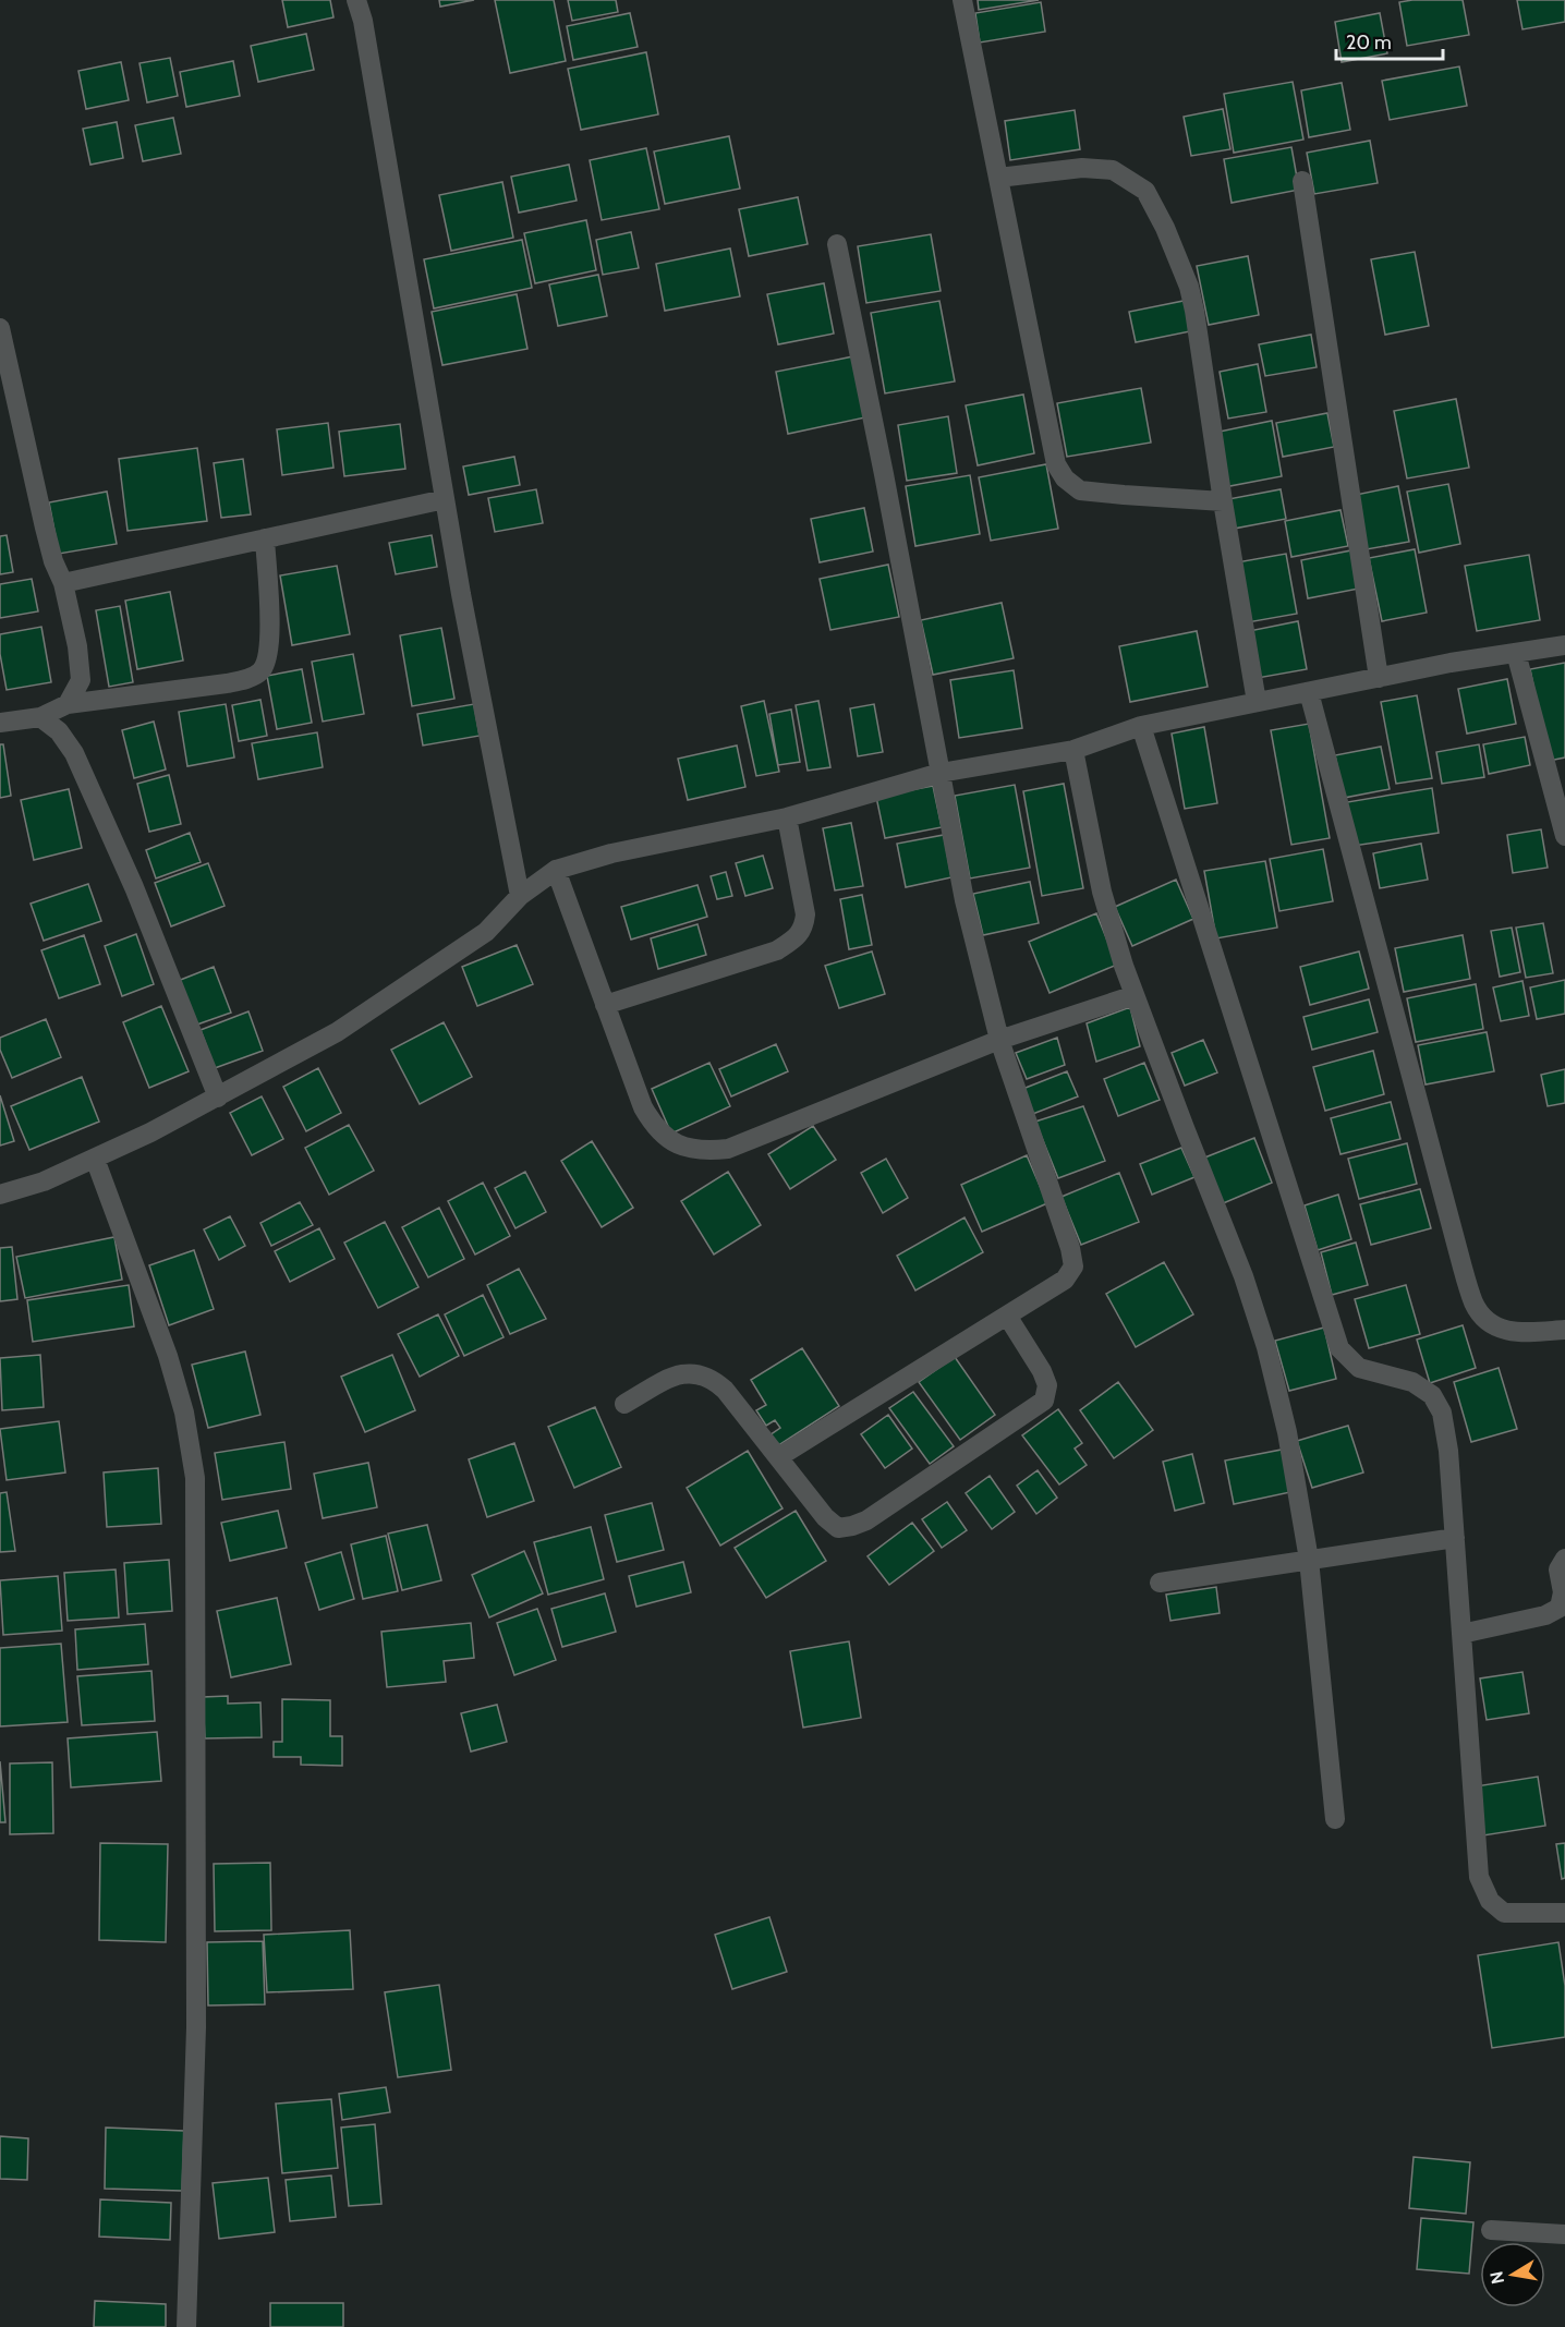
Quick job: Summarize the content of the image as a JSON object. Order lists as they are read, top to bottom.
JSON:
{
  "scale_bar": "20 m",
  "north": "left"
}
